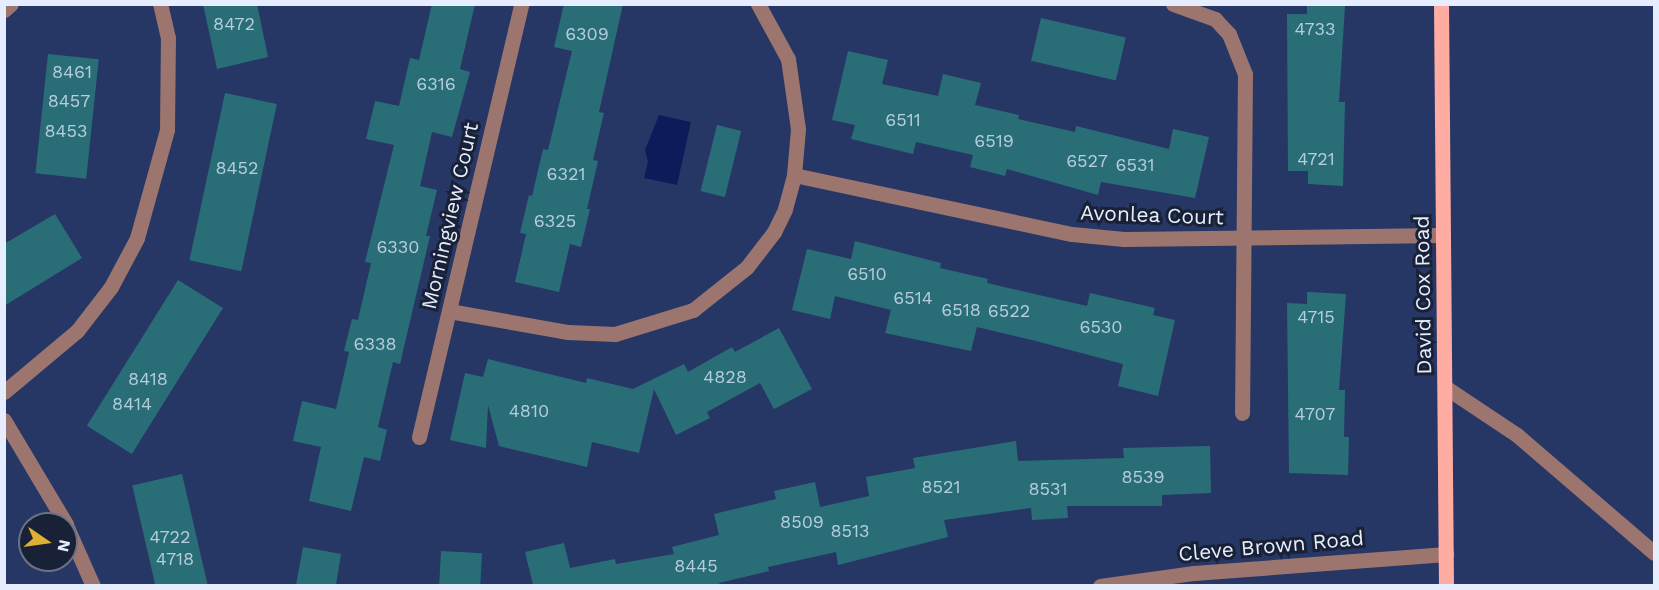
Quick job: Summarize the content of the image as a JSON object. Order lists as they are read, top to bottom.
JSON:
{
  "streets": {
    "main road": ["David Cox Road"],
    "street": ["Avonlea Court", "Morningview Court", "Cleve Brown Road"]
  },
  "crossings": [
    ["Avonlea Court", "David Cox Road"],
    ["David Cox Road", "Cleve Brown Road"]
  ],
  "house_numbers": [
    "8472",
    "4733",
    "6309",
    "8461",
    "6316",
    "8457",
    "6511",
    "8453",
    "6519",
    "4721",
    "6527",
    "6531",
    "8452",
    "6321",
    "6325",
    "6330",
    "6510",
    "6514",
    "6518",
    "6522",
    "4715",
    "6530",
    "6338",
    "4828",
    "8418",
    "8414",
    "4810",
    "4707",
    "8539",
    "8521",
    "8531",
    "8509",
    "8513",
    "4722",
    "4718",
    "8445"
  ],
  "north": "right"
}
